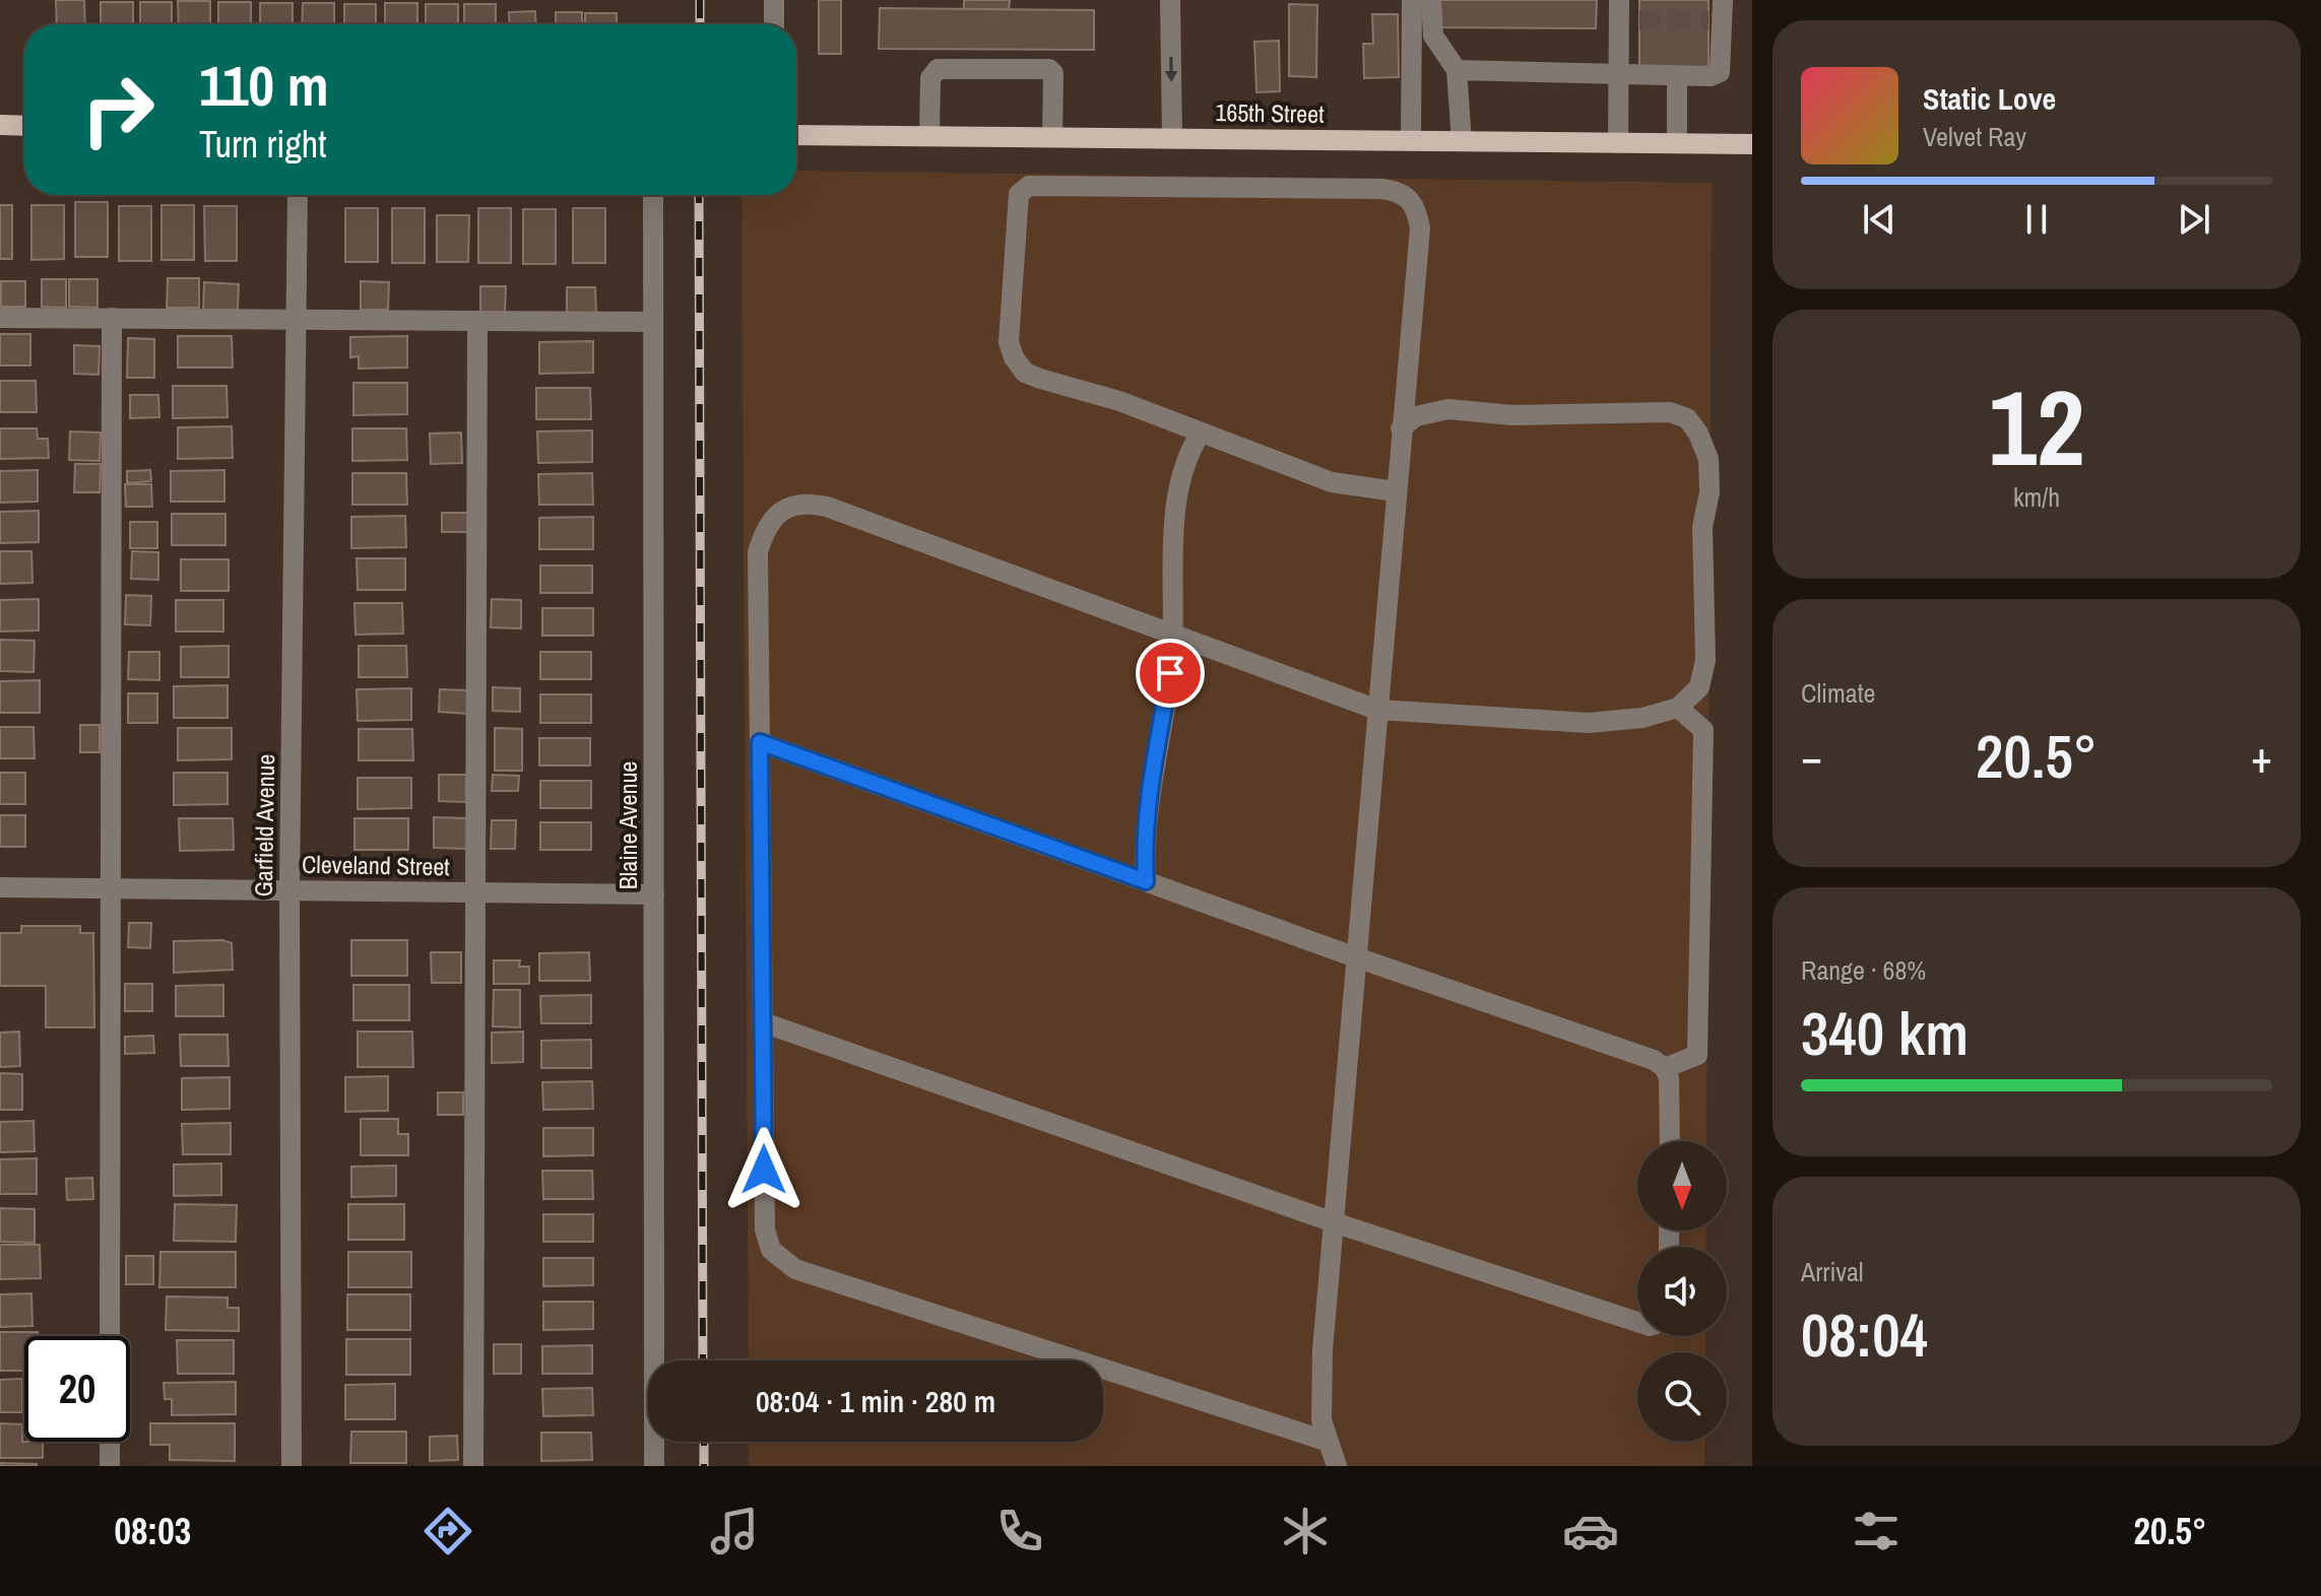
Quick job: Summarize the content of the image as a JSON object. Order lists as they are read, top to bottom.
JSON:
{
  "streets": {
    "main road": ["165th Street"],
    "street": ["Garfield Avenue", "Blaine Avenue", "Cleveland Street"]
  },
  "crossings": [
    ["Garfield Avenue", "Cleveland Street"],
    ["Blaine Avenue", "Cleveland Street"]
  ],
  "north": "bottom",
  "page": {
    "turn": ["110 m", "Turn right"],
    "song": ["Static Love", "Velvet Ray"],
    "tile": [
      ["12", "km/h"],
      "Climate",
      ["Range · 68%", "340 km"],
      ["Arrival", "08:04"]
    ],
    "heat": ["−", "20.5°", "+"],
    "limit": "20",
    "trip": "08:04 · 1 min · 280 m",
    "tabs": ["08:03", "20.5°"]
  }
}
